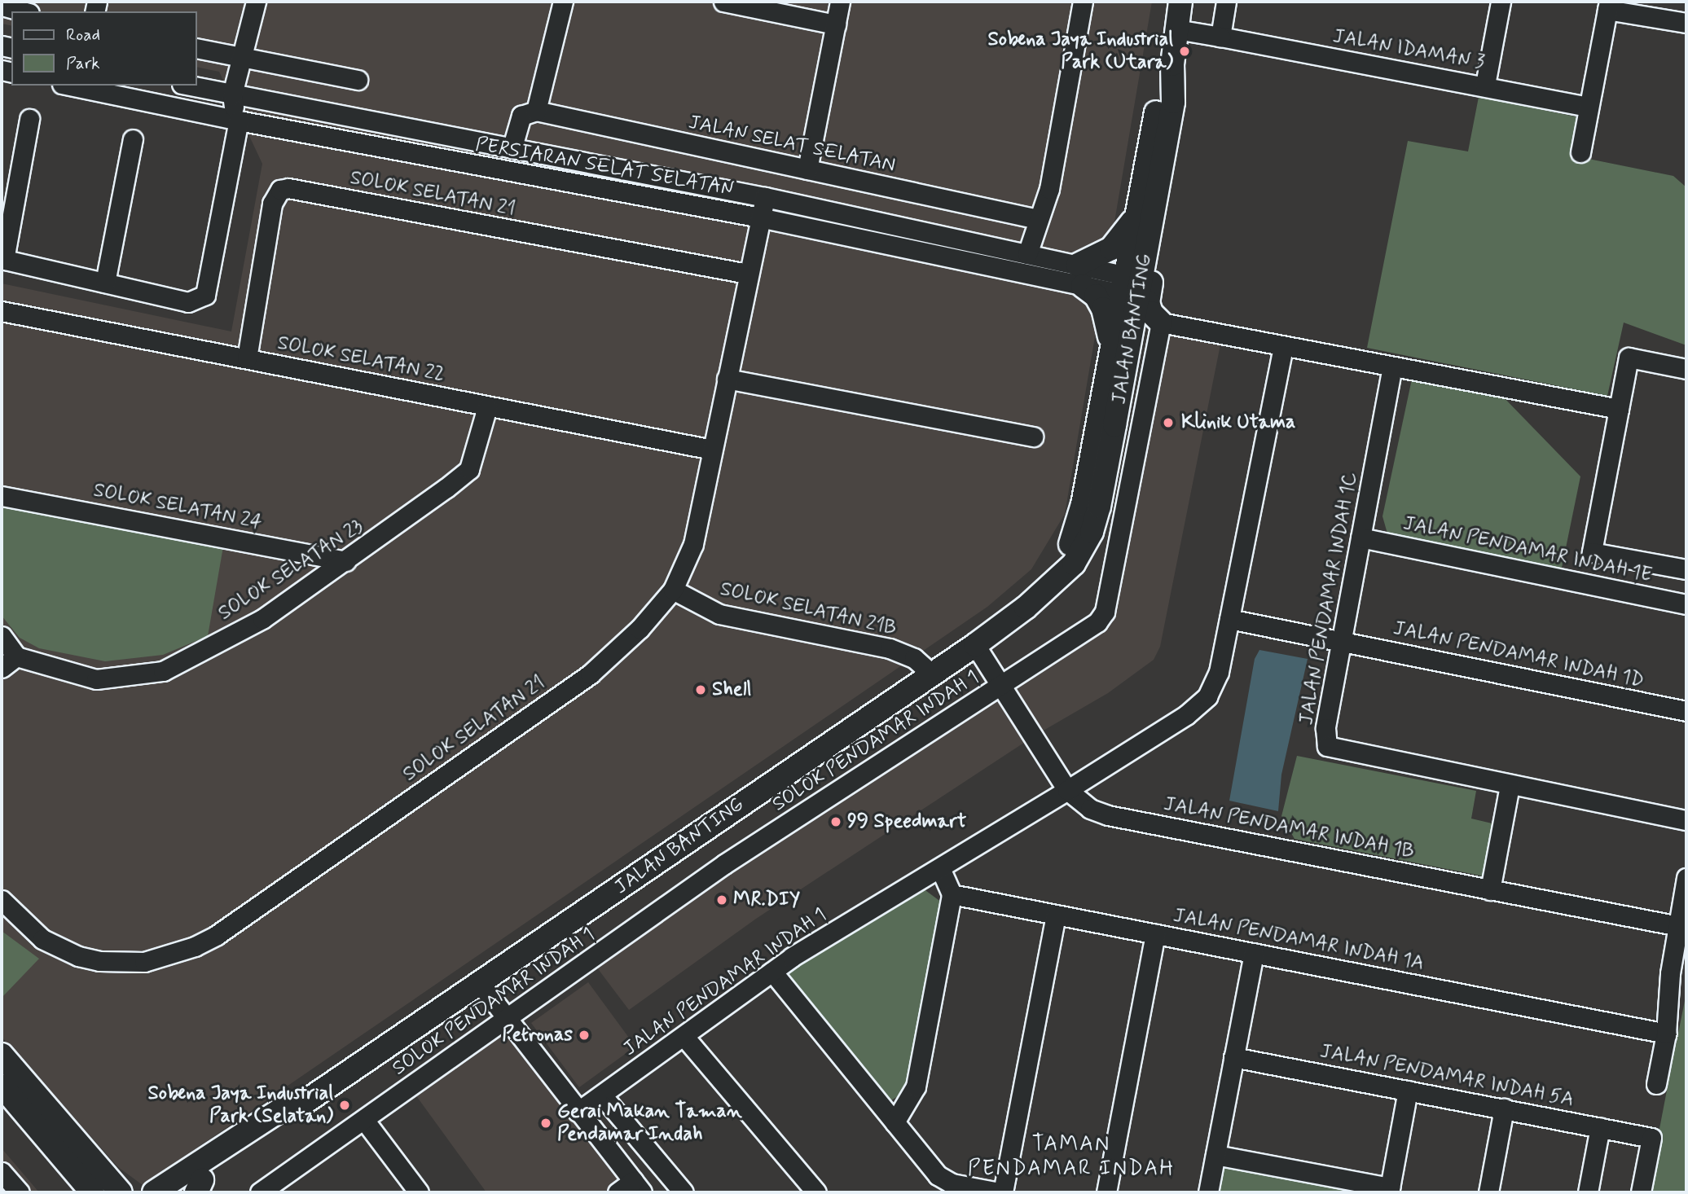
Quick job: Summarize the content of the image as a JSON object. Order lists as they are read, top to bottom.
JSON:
{
  "streets": {
    "main road": ["JALAN BANTING"],
    "street": [
      "JALAN IDAMAN 3",
      "JALAN SELAT SELATAN",
      "PERSIARAN SELAT SELATAN",
      "SOLOK SELATAN 21",
      "SOLOK SELATAN 22",
      "SOLOK SELATAN 24",
      "JALAN PENDAMAR INDAH 1E",
      "SOLOK SELATAN 23",
      "JALAN PENDAMAR INDAH 1C",
      "SOLOK SELATAN 21B",
      "JALAN PENDAMAR INDAH 1D",
      "SOLOK PENDAMAR INDAH 1",
      "JALAN PENDAMAR INDAH 1B",
      "JALAN PENDAMAR INDAH 1A",
      "JALAN PENDAMAR INDAH 1",
      "JALAN PENDAMAR INDAH 5A"
    ]
  },
  "crossings": [
    ["JALAN IDAMAN 3", "JALAN BANTING"],
    ["PERSIARAN SELAT SELATAN", "SOLOK SELATAN 21"],
    ["PERSIARAN SELAT SELATAN", "JALAN BANTING"],
    ["SOLOK SELATAN 21", "SOLOK SELATAN 22"],
    ["SOLOK SELATAN 21", "SOLOK SELATAN 21B"],
    ["JALAN BANTING", "SOLOK SELATAN 21B"],
    ["JALAN BANTING", "JALAN PENDAMAR INDAH 1B"],
    ["SOLOK SELATAN 22", "SOLOK SELATAN 23"],
    ["SOLOK SELATAN 24", "SOLOK SELATAN 23"],
    ["JALAN PENDAMAR INDAH 1E", "JALAN PENDAMAR INDAH 1C"],
    ["JALAN PENDAMAR INDAH 1C", "JALAN PENDAMAR INDAH 1D"],
    ["JALAN PENDAMAR INDAH 1D", "JALAN PENDAMAR INDAH 1"],
    ["SOLOK PENDAMAR INDAH 1", "JALAN PENDAMAR INDAH 1B"],
    ["JALAN PENDAMAR INDAH 1B", "JALAN PENDAMAR INDAH 1"]
  ],
  "districts": ["TAMAN PENDAMAR INDAH"],
  "places": [
    "Sobena Jaya Industrial Park (Utara)",
    "Klinik Utama",
    "Shell",
    "99 Speedmart",
    "MR.DIY",
    "Petronas",
    "Sobena Jaya Industrial Park (Selatan)",
    "Gerai Makan Taman Pendamar Indah"
  ],
  "legend": ["Road", "Park"]
}
